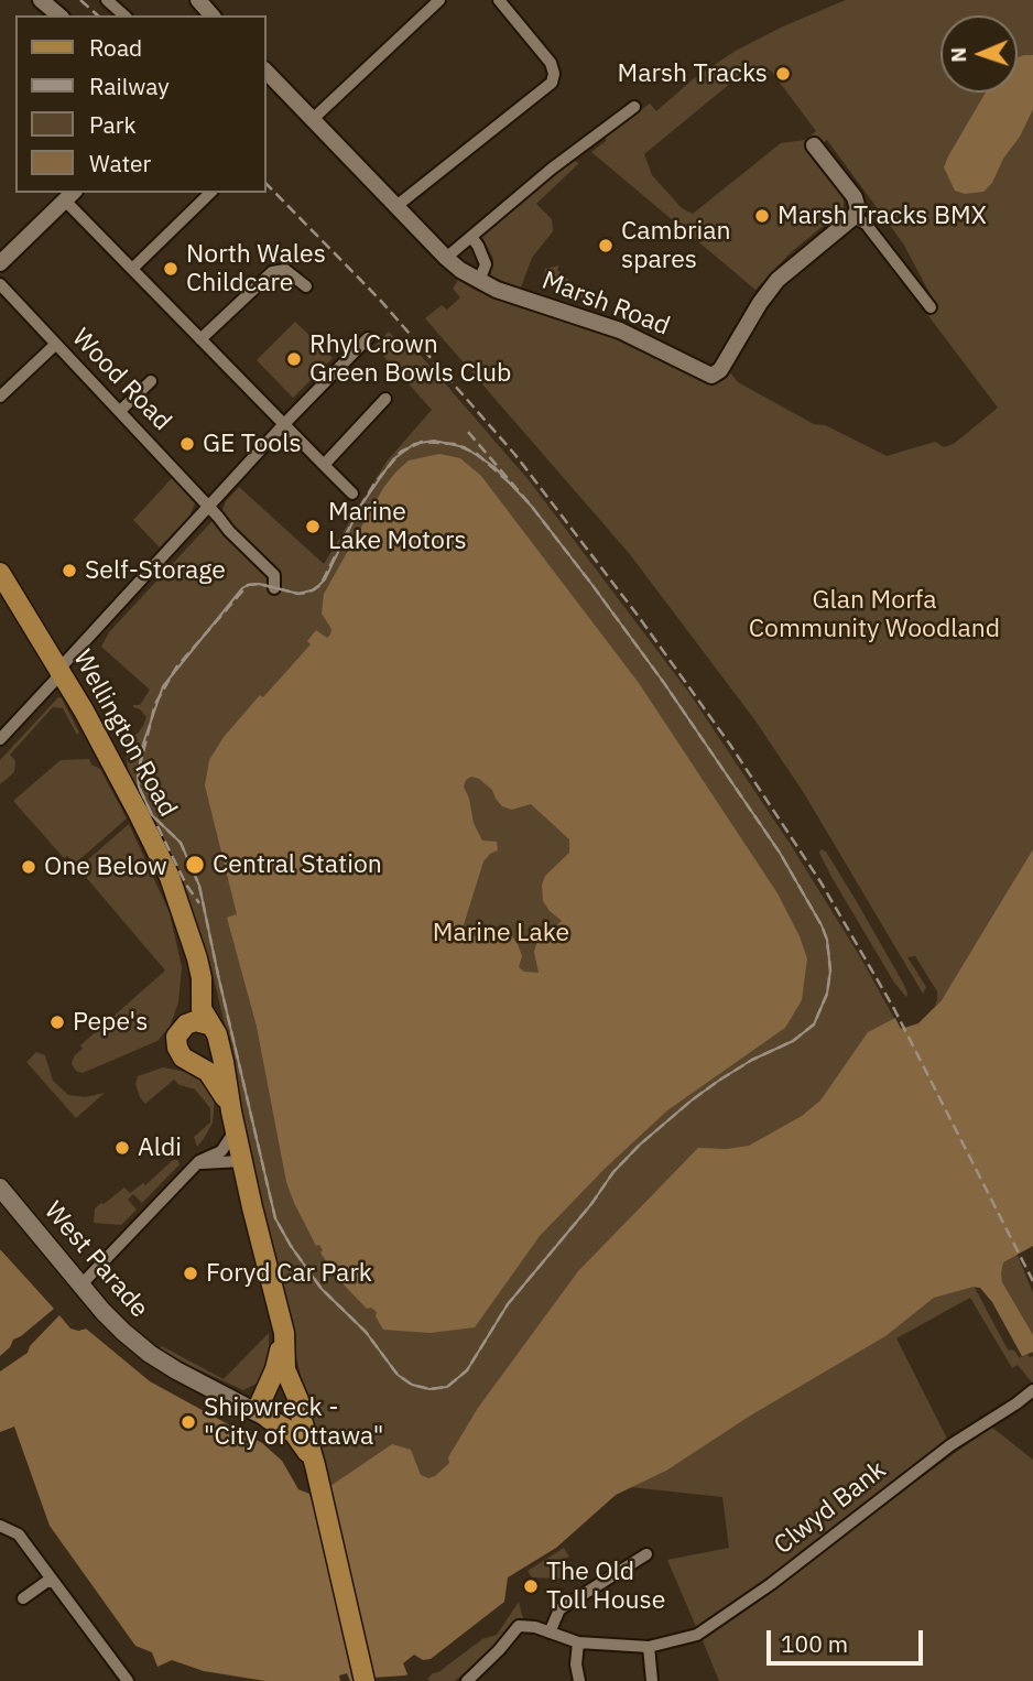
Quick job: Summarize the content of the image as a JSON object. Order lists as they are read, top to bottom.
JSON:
{
  "streets": {
    "main road": ["Wellington Road", "West Parade"],
    "street": ["Marsh Road", "Wood Road", "Clwyd Bank"]
  },
  "parks": ["Glan Morfa Community Woodland", "Marine Lake"],
  "places": [
    "Marsh Tracks",
    "Marsh Tracks BMX",
    "Cambrian spares",
    "North Wales Childcare",
    "Rhyl Crown Green Bowls Club",
    "GE Tools",
    "Marine Lake Motors",
    "Self-Storage",
    "Central Station",
    "One Below",
    "Pepe's",
    "Aldi",
    "Foryd Car Park",
    "Shipwreck - \"City of Ottawa\"",
    "The Old Toll House"
  ],
  "legend": [
    "Road",
    "Railway",
    "Park",
    "Water"
  ],
  "scale_bar": "100 m",
  "north": "left"
}
